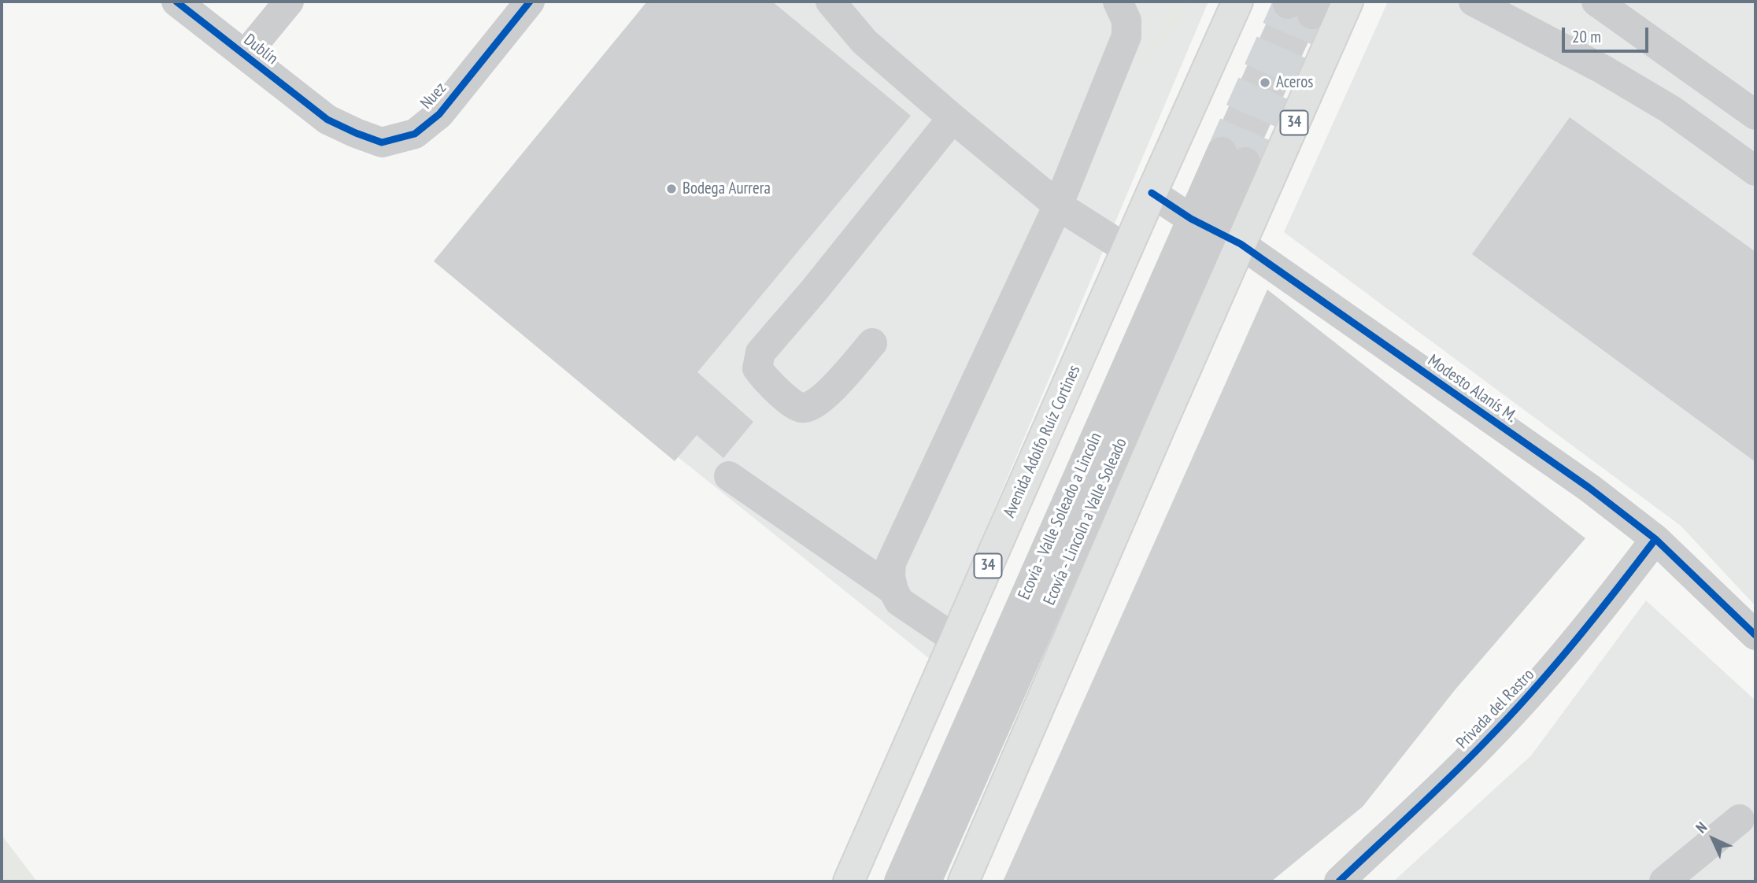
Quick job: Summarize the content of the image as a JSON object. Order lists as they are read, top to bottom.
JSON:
{
  "streets": {
    "main road": ["34", "Avenida Adolfo Ruíz Cortines"],
    "street": [
      "Dublín",
      "Nuez",
      "Modesto Alanís M.",
      "Ecovía - Valle Soleado a Lincoln",
      "Ecovía - Lincoln a Valle Soleado",
      "Privada del Rastro"
    ]
  },
  "crossings": [
    ["Dublín", "Nuez"],
    ["34", "Modesto Alanís M."],
    ["34", "Ecovía - Valle Soleado a Lincoln"],
    ["34", "Ecovía - Lincoln a Valle Soleado"],
    ["Modesto Alanís M.", "Avenida Adolfo Ruíz Cortines"],
    ["Modesto Alanís M.", "Ecovía - Valle Soleado a Lincoln"],
    ["Modesto Alanís M.", "Ecovía - Lincoln a Valle Soleado"],
    ["Modesto Alanís M.", "Privada del Rastro"],
    ["Ecovía - Valle Soleado a Lincoln", "Ecovía - Lincoln a Valle Soleado"]
  ],
  "places": ["Aceros", "Bodega Aurrera"],
  "scale_bar": "20 m",
  "north": "top left"
}
